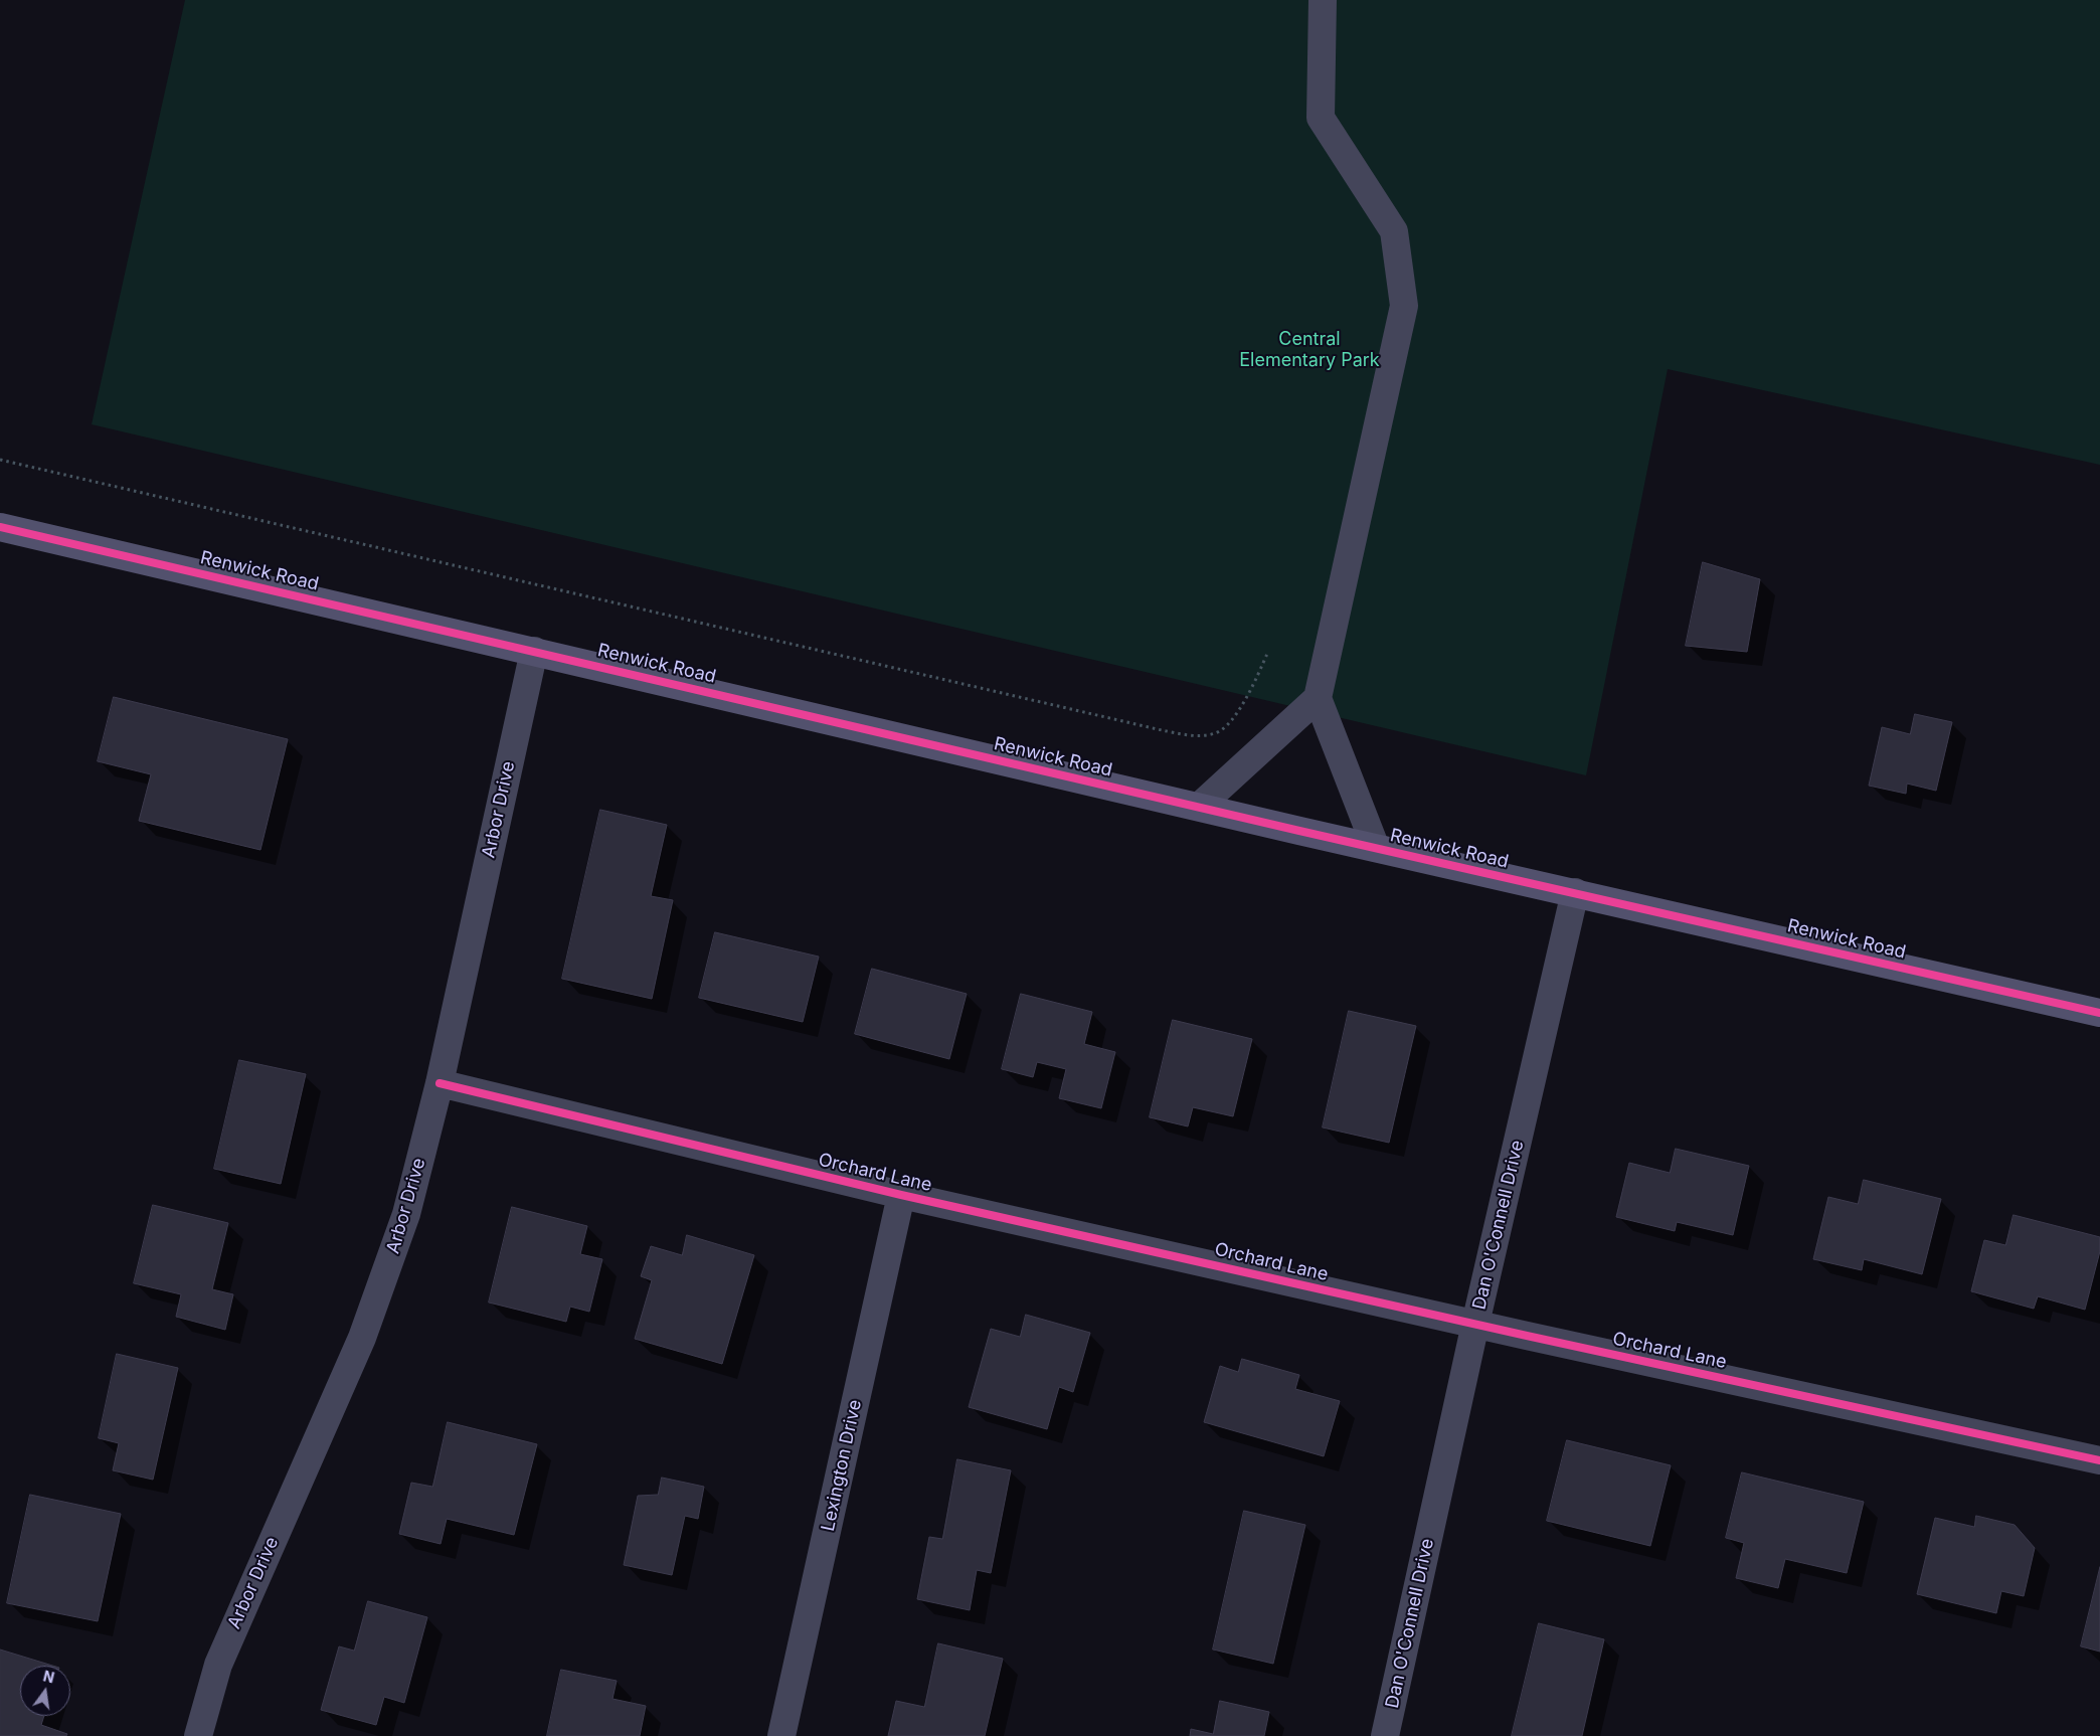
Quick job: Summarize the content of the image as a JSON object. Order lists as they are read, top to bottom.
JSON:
{
  "streets": {
    "street": [
      "Renwick Road",
      "Arbor Drive",
      "Orchard Lane",
      "Dan O'Connell Drive",
      "Lexington Drive"
    ]
  },
  "crossings": [
    ["Renwick Road", "Arbor Drive"],
    ["Renwick Road", "Dan O'Connell Drive"],
    ["Arbor Drive", "Orchard Lane"],
    ["Orchard Lane", "Dan O'Connell Drive"],
    ["Orchard Lane", "Lexington Drive"]
  ],
  "parks": ["Central Elementary Park"],
  "north": "top"
}
